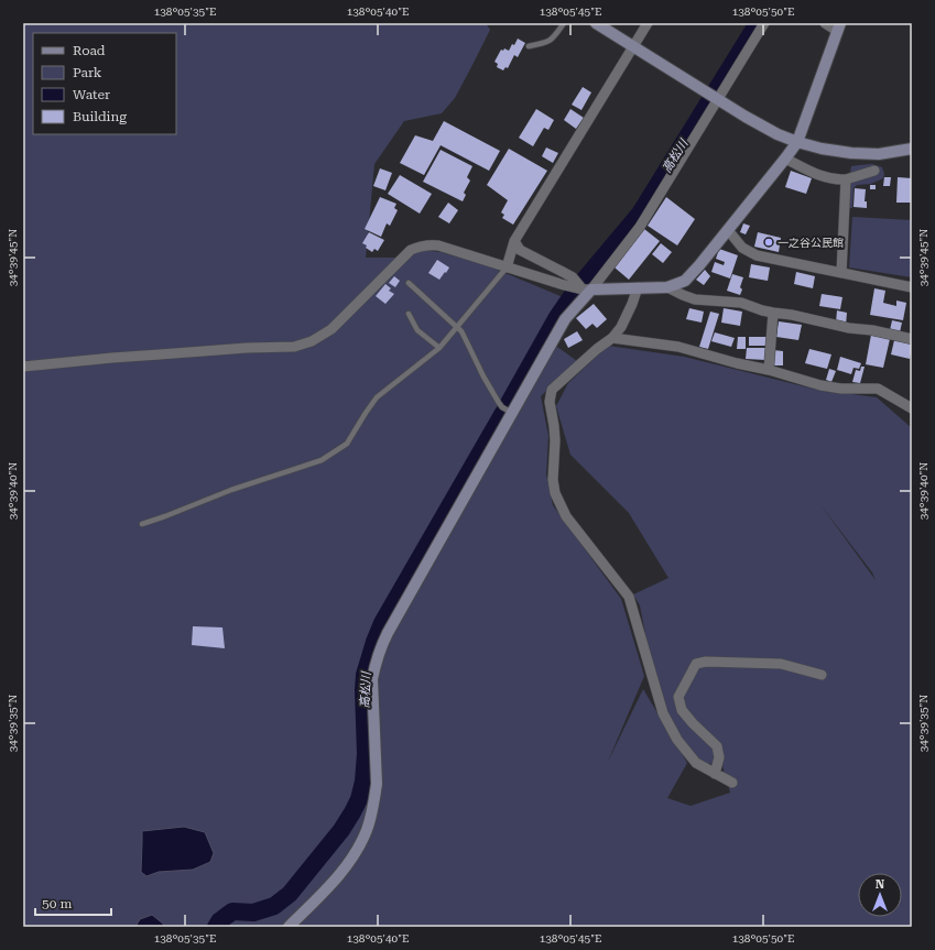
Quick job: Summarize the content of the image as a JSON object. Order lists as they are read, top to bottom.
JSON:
{
  "water": ["高松川"],
  "places": ["一之谷公民館"],
  "legend": [
    "Road",
    "Park",
    "Water",
    "Building"
  ],
  "scale_bar": "50 m",
  "north": "top",
  "coordinates": [
    "138°05'35\"E",
    "138°05'40\"E",
    "138°05'45\"E",
    "138°05'50\"E",
    "34°39'45\"N",
    "34°39'40\"N",
    "34°39'35\"N"
  ]
}
